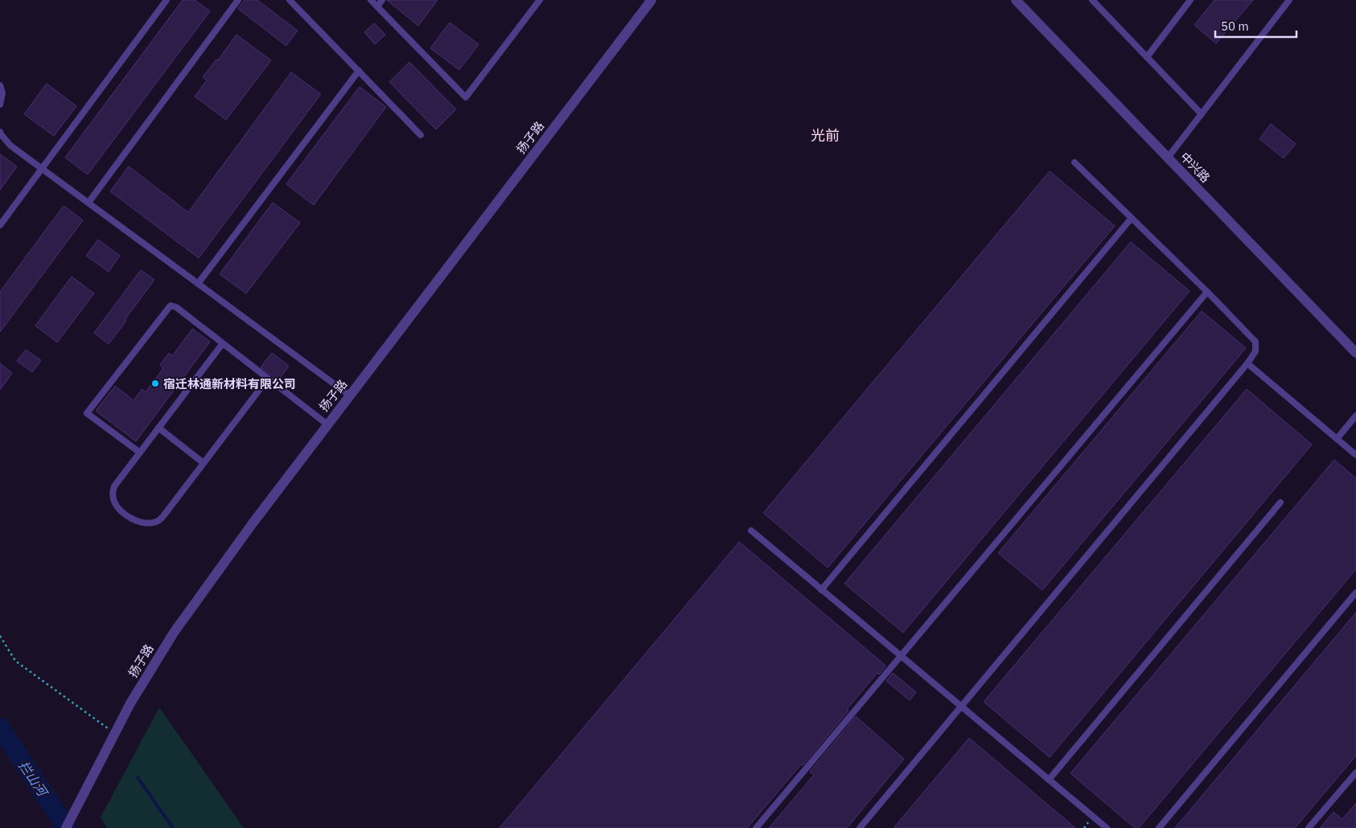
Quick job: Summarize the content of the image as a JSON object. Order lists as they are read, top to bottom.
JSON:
{
  "streets": {
    "street": ["扬子路", "中兴路"]
  },
  "districts": ["光前"],
  "water": ["拦山河"],
  "places": ["宿迁林通新材料有限公司"],
  "scale_bar": "50 m"
}
